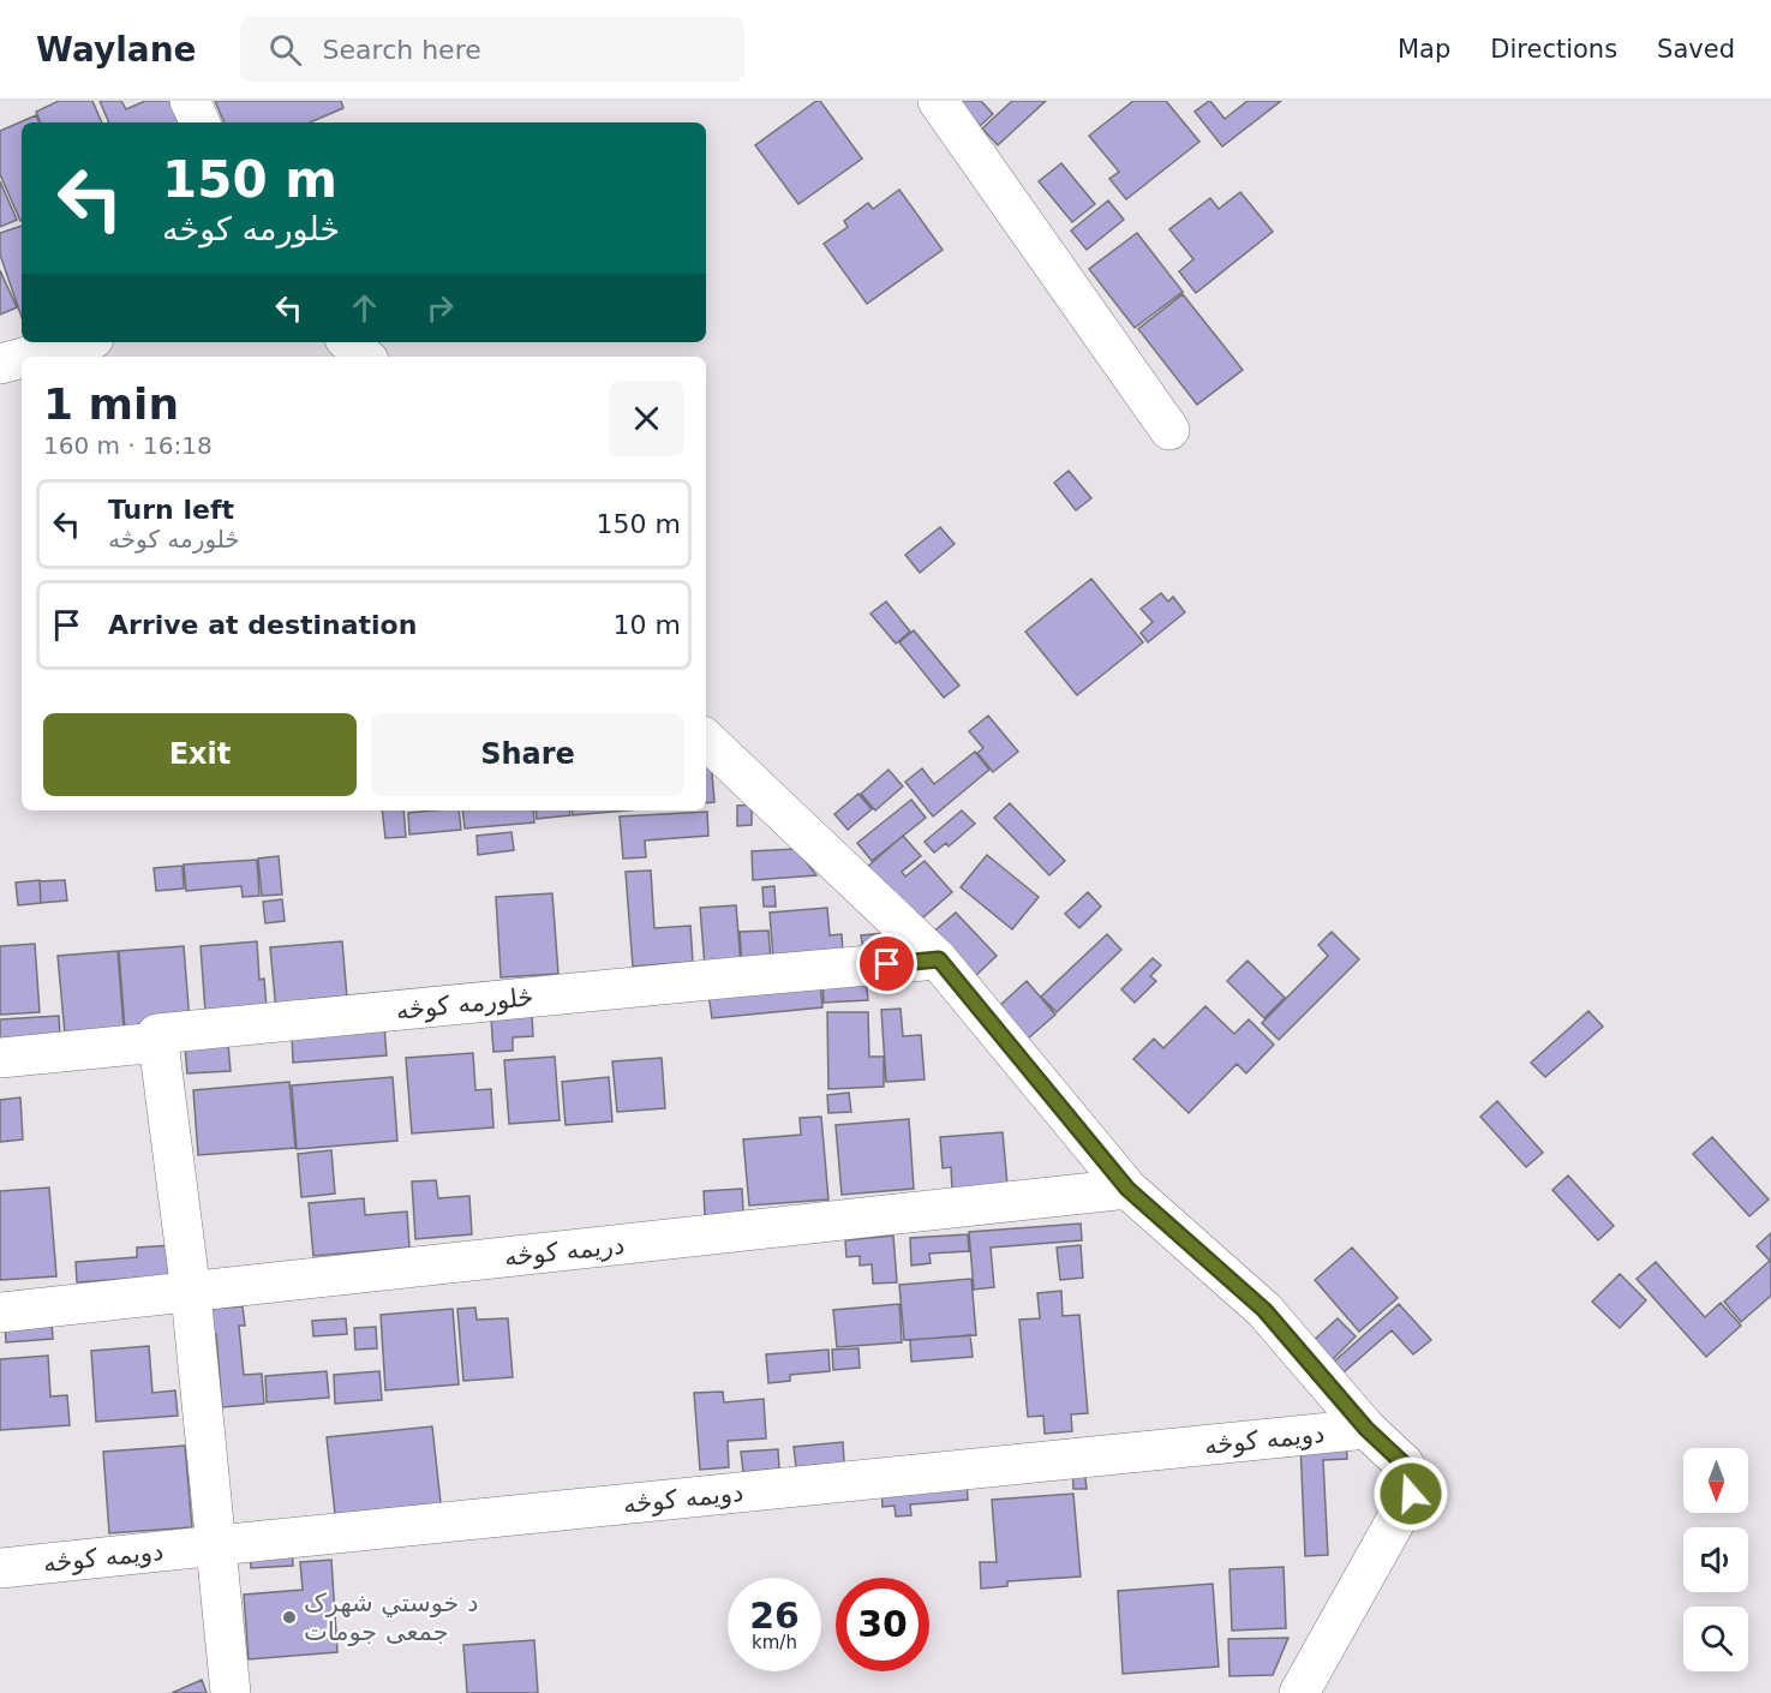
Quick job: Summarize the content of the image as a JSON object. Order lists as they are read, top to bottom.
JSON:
{
  "streets": {
    "street": ["څلورمه کوڅه", "دریمه کوڅه", "دویمه کوڅه"]
  },
  "places": ["د خوستي شهرک جمعی جومات"],
  "north": "bottom",
  "page": {
    "header": "Waylane",
    "search": "Search here",
    "nav": ["Map", "Directions", "Saved"],
    "turn": ["150 m", "څلورمه کوڅه"],
    "heading": ["1 min", "160 m · 16:18"],
    "list": [
      {
        "name": "Turn left",
        "note": "څلورمه کوڅه",
        "value": "150 m"
      },
      {
        "name": "Arrive at destination",
        "value": "10 m"
      }
    ],
    "buttons": ["Exit", "Share"],
    "speed": "26 km/h",
    "limit": "30"
  }
}
